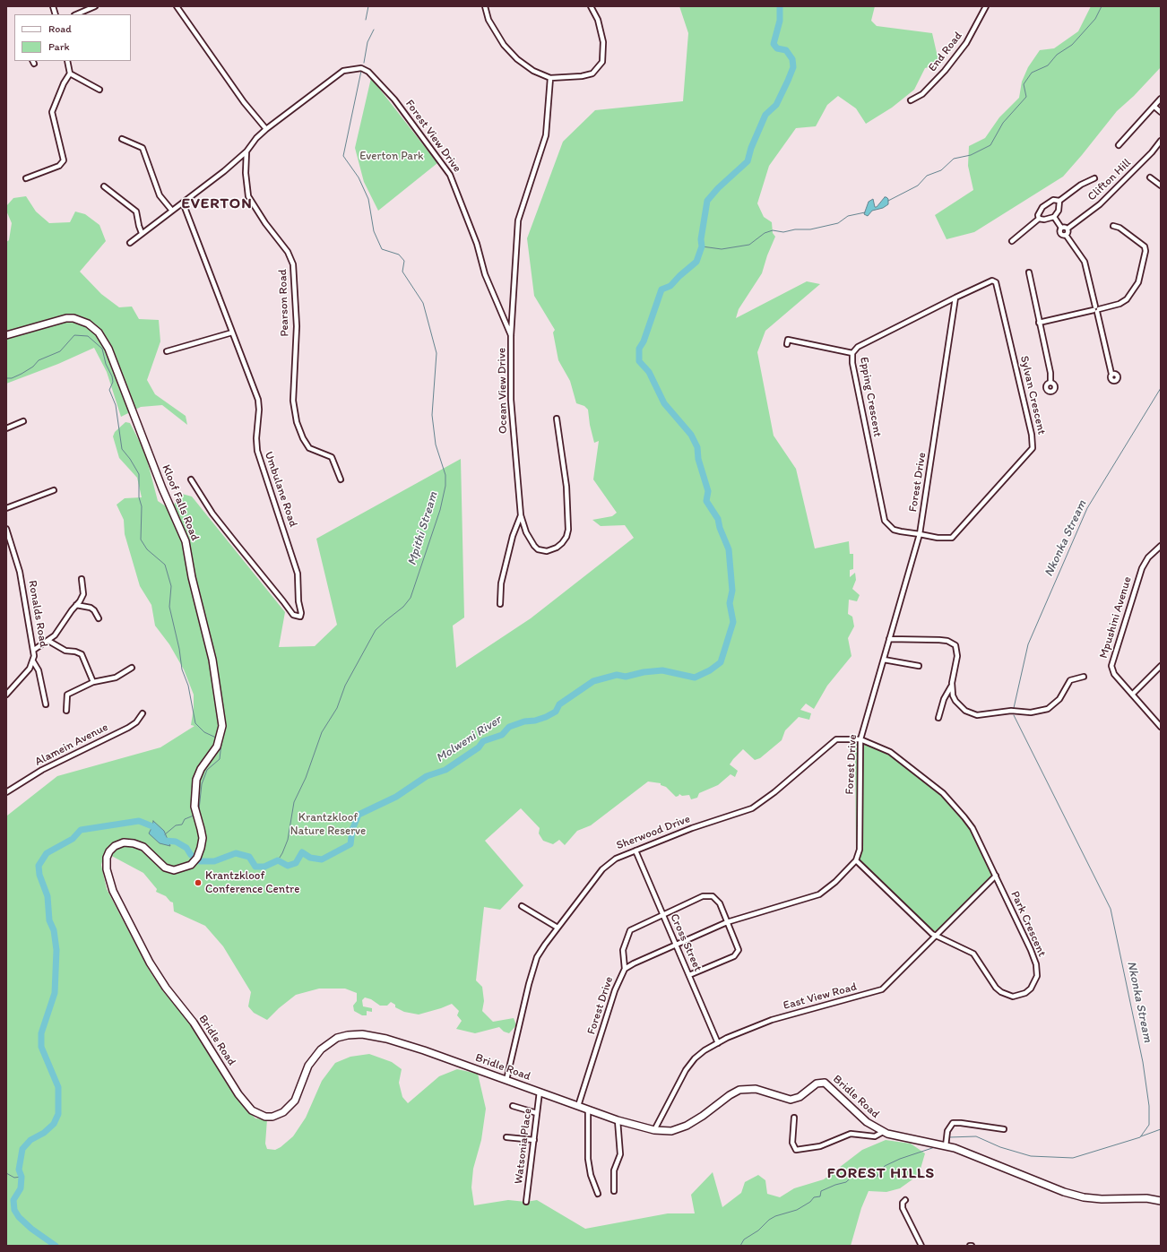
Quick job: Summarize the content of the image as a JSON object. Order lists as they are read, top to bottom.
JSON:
{
  "streets": {
    "main road": ["Kloof Falls Road", "Bridle Road"],
    "street": [
      "End Road",
      "Forest View Drive",
      "Clifton Hill",
      "Pearson Road",
      "Ocean View Drive",
      "Sylvan Crescent",
      "Epping Crescent",
      "Forest Drive",
      "Umbulane Road",
      "Ronalds Road",
      "Mpushini Avenue",
      "Alamein Avenue",
      "Sherwood Drive",
      "Park Crescent",
      "Cross Street",
      "East View Road",
      "Watsonia Place"
    ]
  },
  "crossings": [
    ["Forest View Drive", "Ocean View Drive"],
    ["Sylvan Crescent", "Epping Crescent"],
    ["Sylvan Crescent", "Forest Drive"],
    ["Epping Crescent", "Forest Drive"],
    ["Forest Drive", "Sherwood Drive"],
    ["Forest Drive", "Park Crescent"],
    ["Forest Drive", "Cross Street"],
    ["Forest Drive", "Bridle Road"],
    ["Kloof Falls Road", "Bridle Road"],
    ["Sherwood Drive", "Park Crescent"],
    ["Sherwood Drive", "Cross Street"],
    ["Sherwood Drive", "Bridle Road"],
    ["Park Crescent", "East View Road"],
    ["Cross Street", "East View Road"],
    ["East View Road", "Bridle Road"],
    ["Bridle Road", "Watsonia Place"]
  ],
  "districts": ["EVERTON", "FOREST HILLS"],
  "water": ["Mpithi Stream", "Nkonka Stream", "Molweni River"],
  "parks": ["Everton Park", "Krantzkloof Nature Reserve"],
  "places": ["Krantzkloof Conference Centre"],
  "legend": ["Road", "Park"]
}
